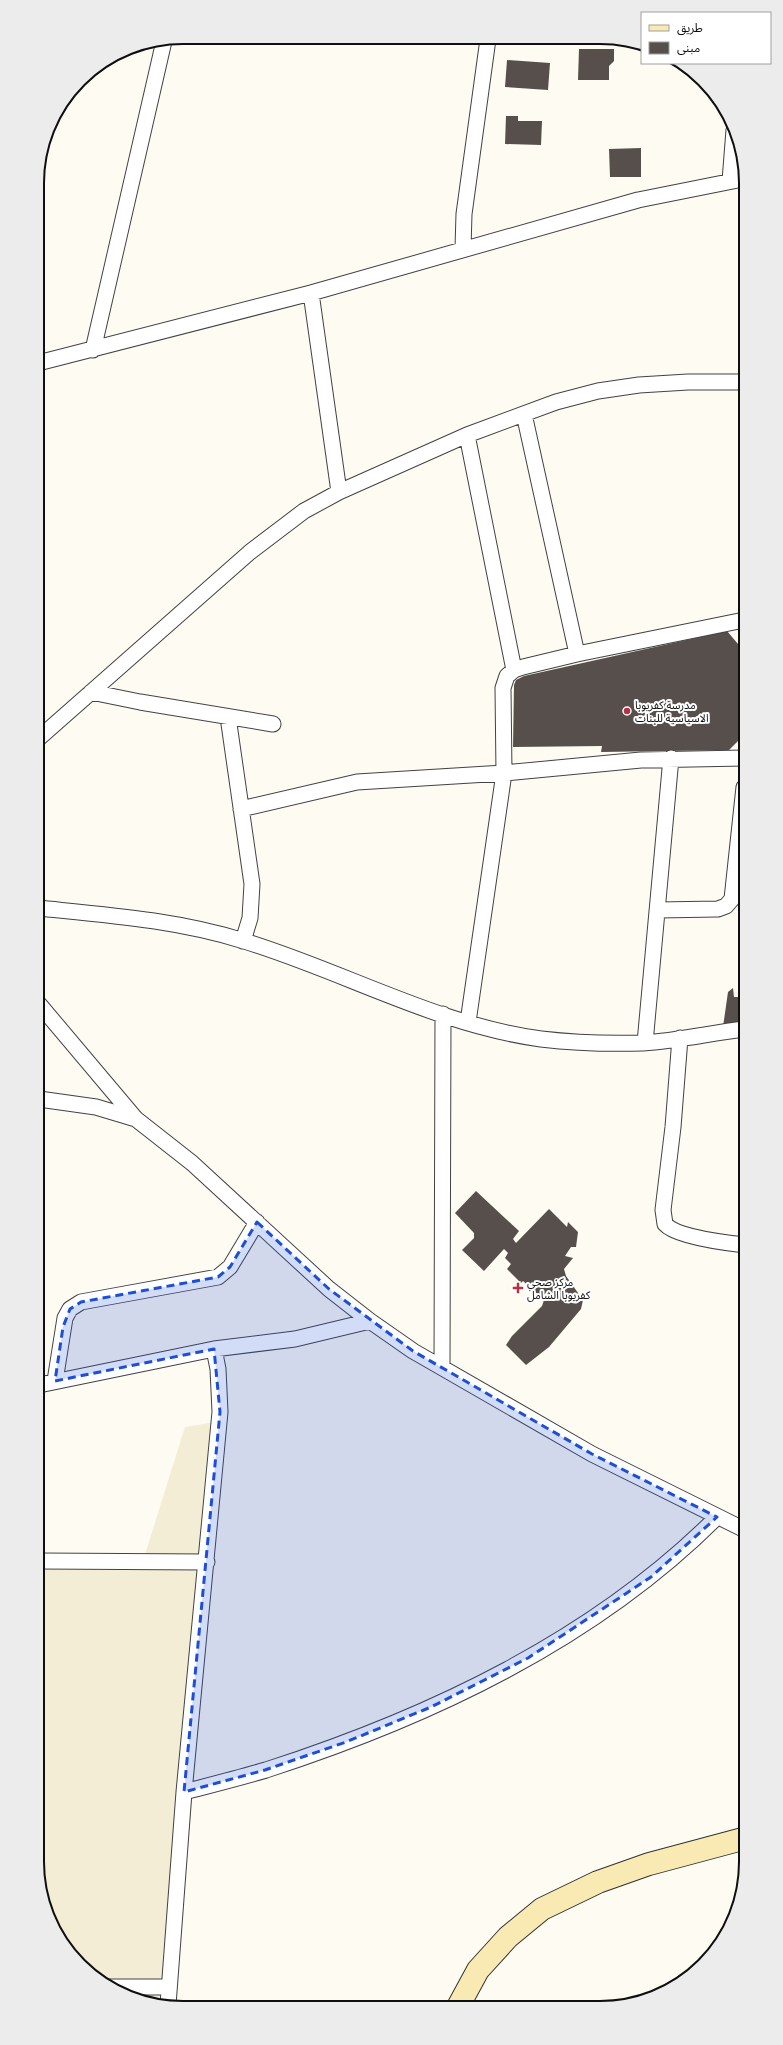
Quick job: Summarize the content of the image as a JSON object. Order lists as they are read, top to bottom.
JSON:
{
  "places": {
    "other": ["مدرسة كفريوبا الاسياسية للبنات"],
    "health": ["مركز صحي كفريوبا الشامل"]
  },
  "legend": ["طريق", "مبنى"]
}
